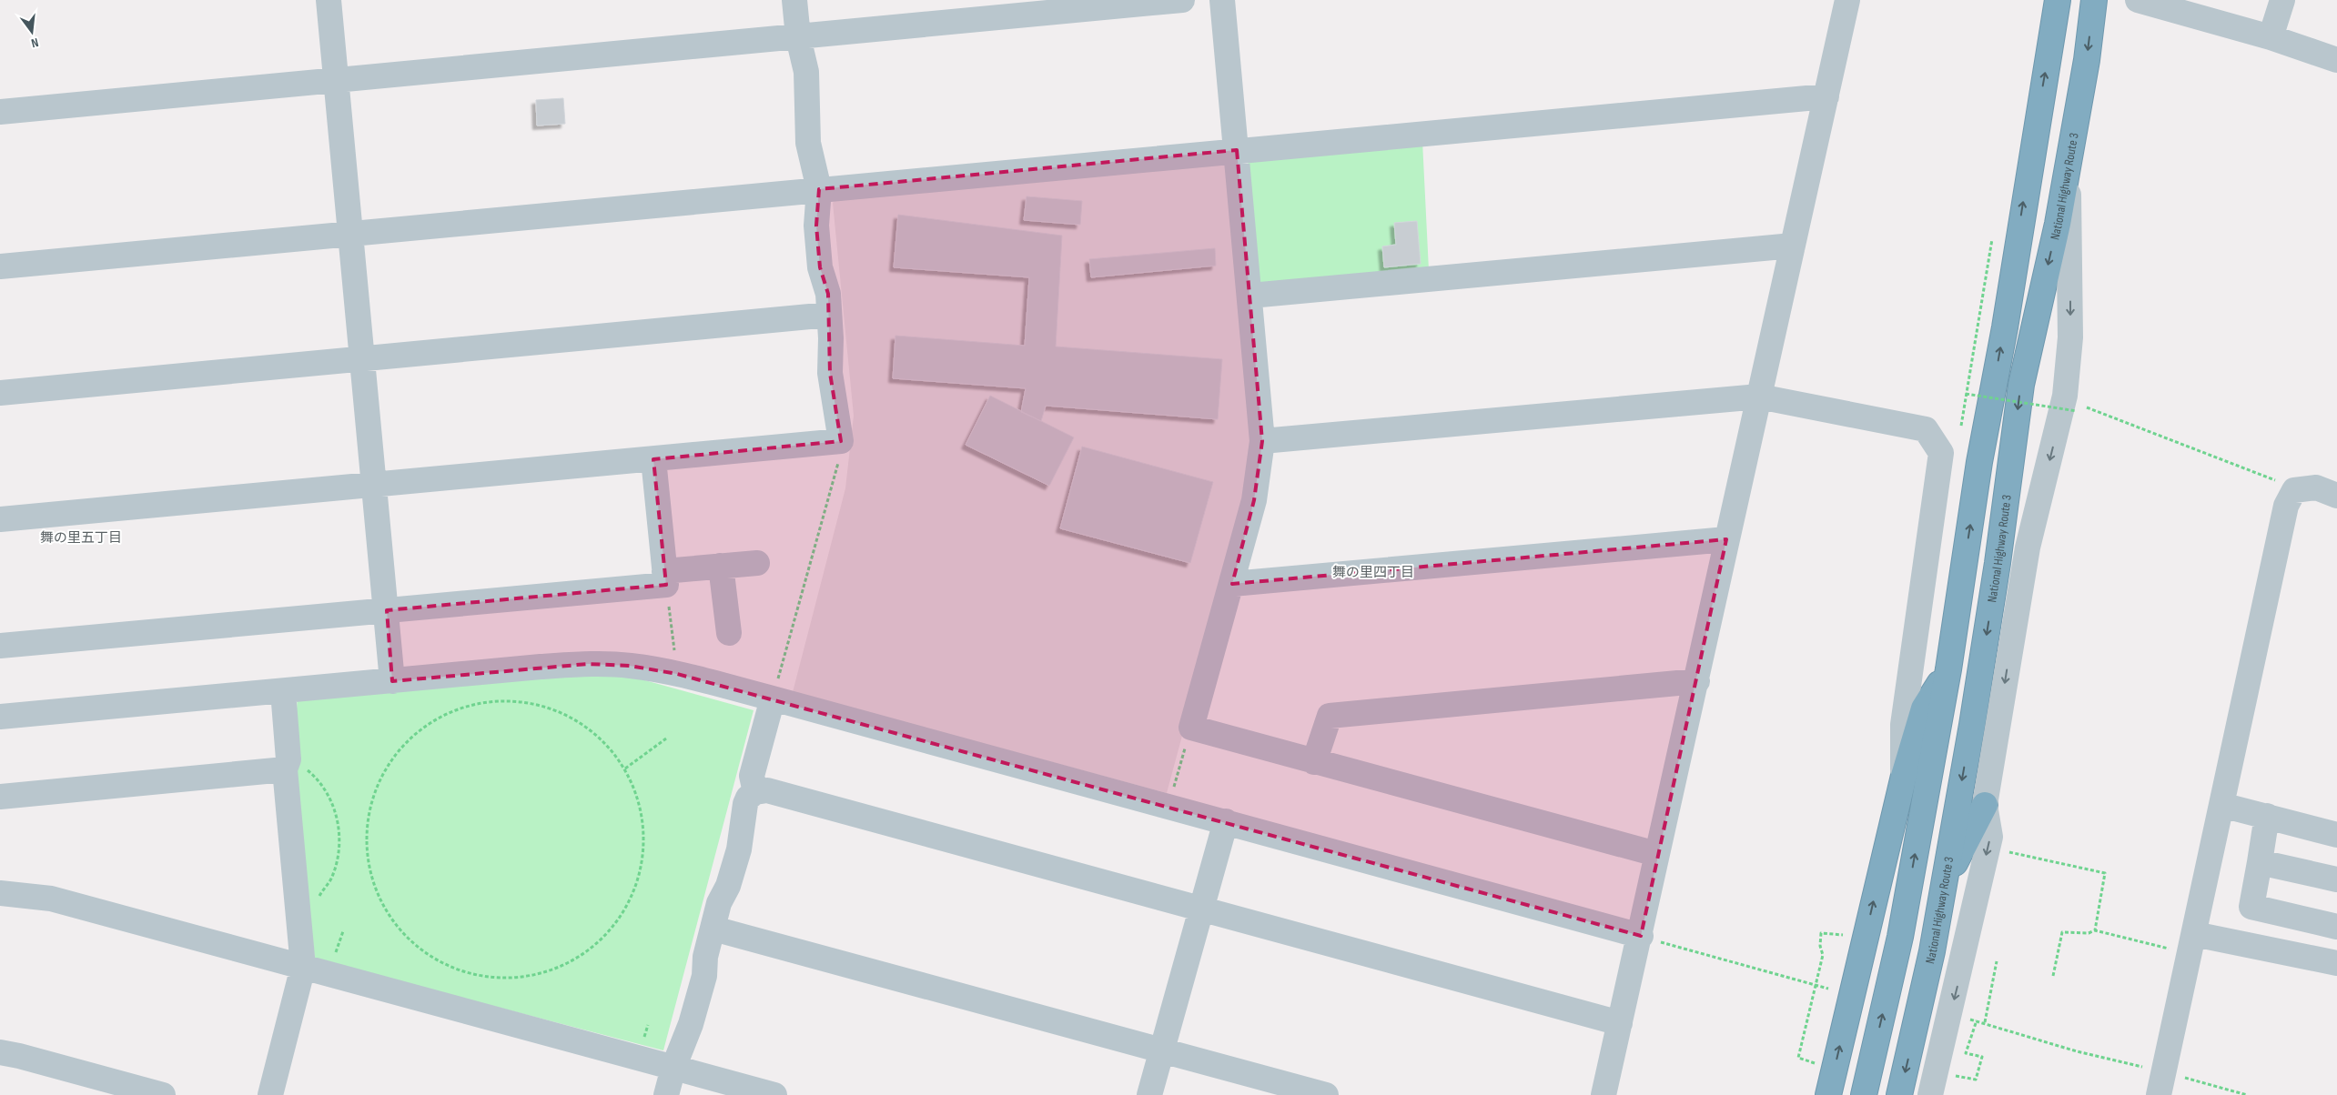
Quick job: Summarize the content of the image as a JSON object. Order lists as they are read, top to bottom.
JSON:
{
  "streets": {
    "highway": ["National Highway Route 3"]
  },
  "districts": ["舞の里五丁目", "舞の里四丁目"],
  "north": "bottom"
}
